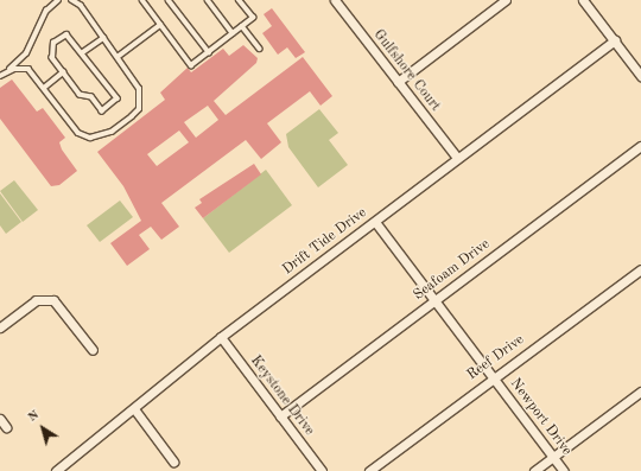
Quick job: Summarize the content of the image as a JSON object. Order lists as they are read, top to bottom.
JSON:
{
  "streets": {
    "street": [
      "Gulfshore Court",
      "Drift Tide Drive",
      "Seafoam Drive",
      "Reef Drive",
      "Keystone Drive",
      "Newport Drive"
    ]
  },
  "crossings": [
    ["Gulfshore Court", "Drift Tide Drive"],
    ["Drift Tide Drive", "Keystone Drive"],
    ["Drift Tide Drive", "Newport Drive"],
    ["Seafoam Drive", "Keystone Drive"],
    ["Seafoam Drive", "Newport Drive"],
    ["Reef Drive", "Newport Drive"]
  ],
  "north": "top left"
}
